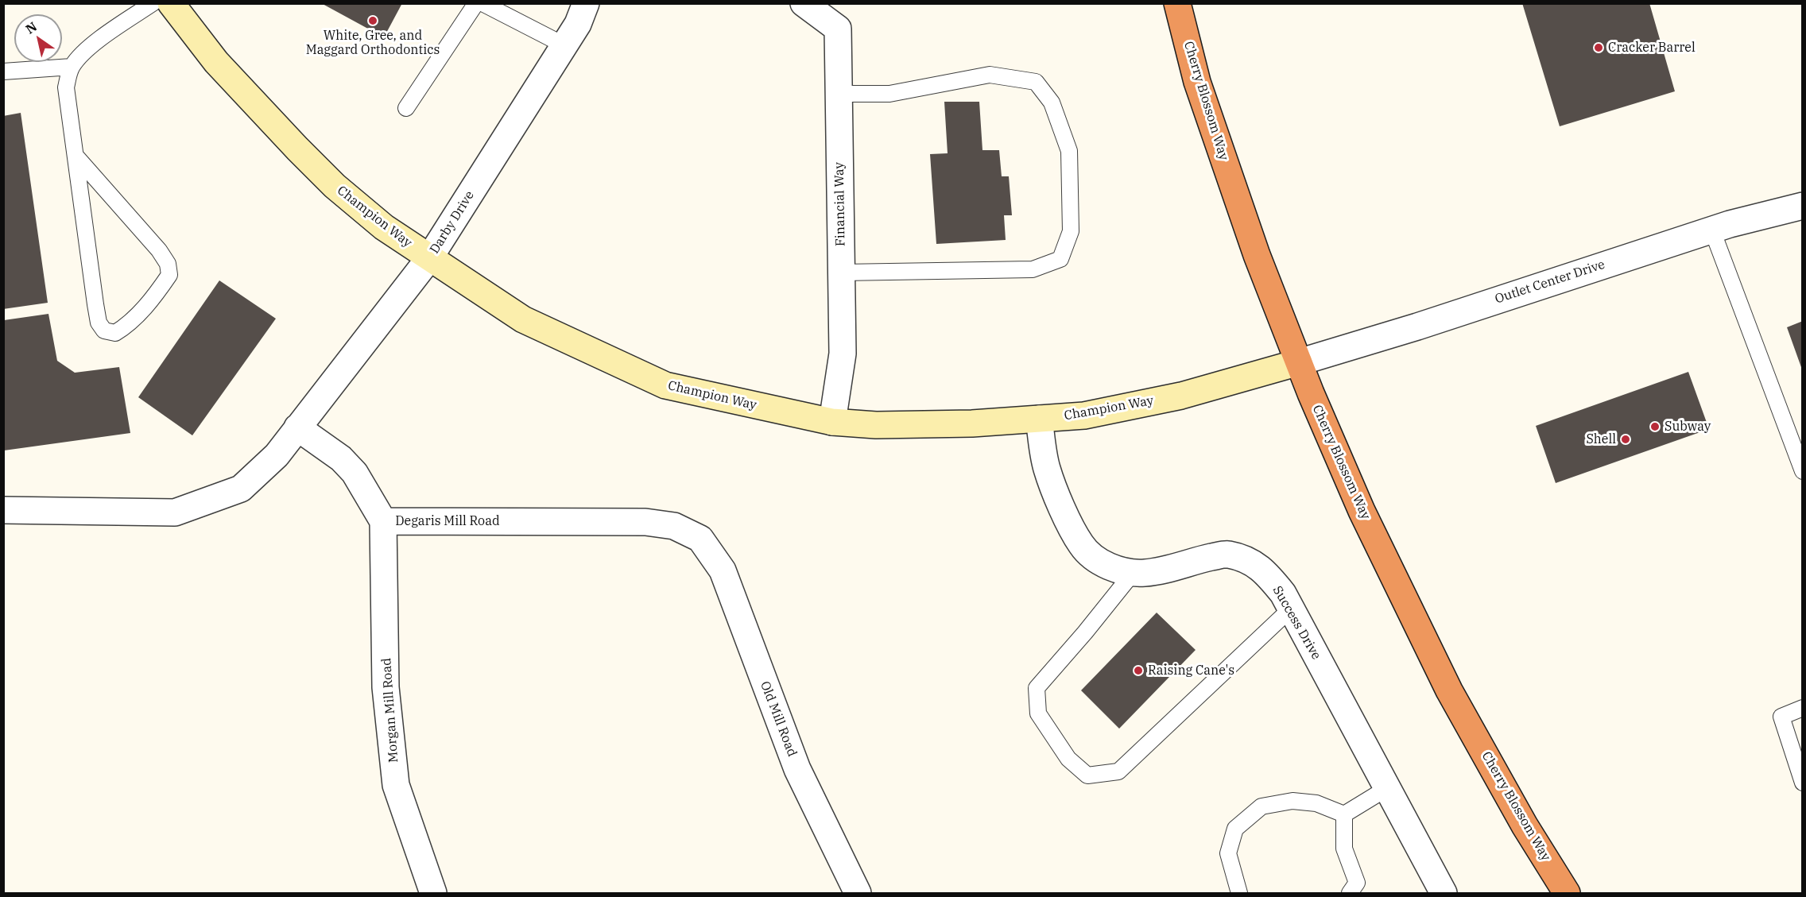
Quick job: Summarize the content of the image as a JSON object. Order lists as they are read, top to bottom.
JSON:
{
  "streets": {
    "highway": ["Cherry Blossom Way"],
    "main road": ["Champion Way"],
    "street": [
      "Financial Way",
      "Darby Drive",
      "Outlet Center Drive",
      "Degaris Mill Road",
      "Success Drive",
      "Morgan Mill Road",
      "Old Mill Road"
    ]
  },
  "crossings": [
    ["Cherry Blossom Way", "Champion Way"],
    ["Cherry Blossom Way", "Outlet Center Drive"],
    ["Financial Way", "Champion Way"],
    ["Champion Way", "Darby Drive"],
    ["Champion Way", "Outlet Center Drive"],
    ["Champion Way", "Success Drive"],
    ["Darby Drive", "Degaris Mill Road"],
    ["Degaris Mill Road", "Morgan Mill Road"],
    ["Degaris Mill Road", "Old Mill Road"]
  ],
  "places": [
    "White, Gree, and Maggard Orthodontics",
    "Cracker Barrel",
    "Subway",
    "Shell",
    "Raising Cane's"
  ],
  "north": "top left"
}
